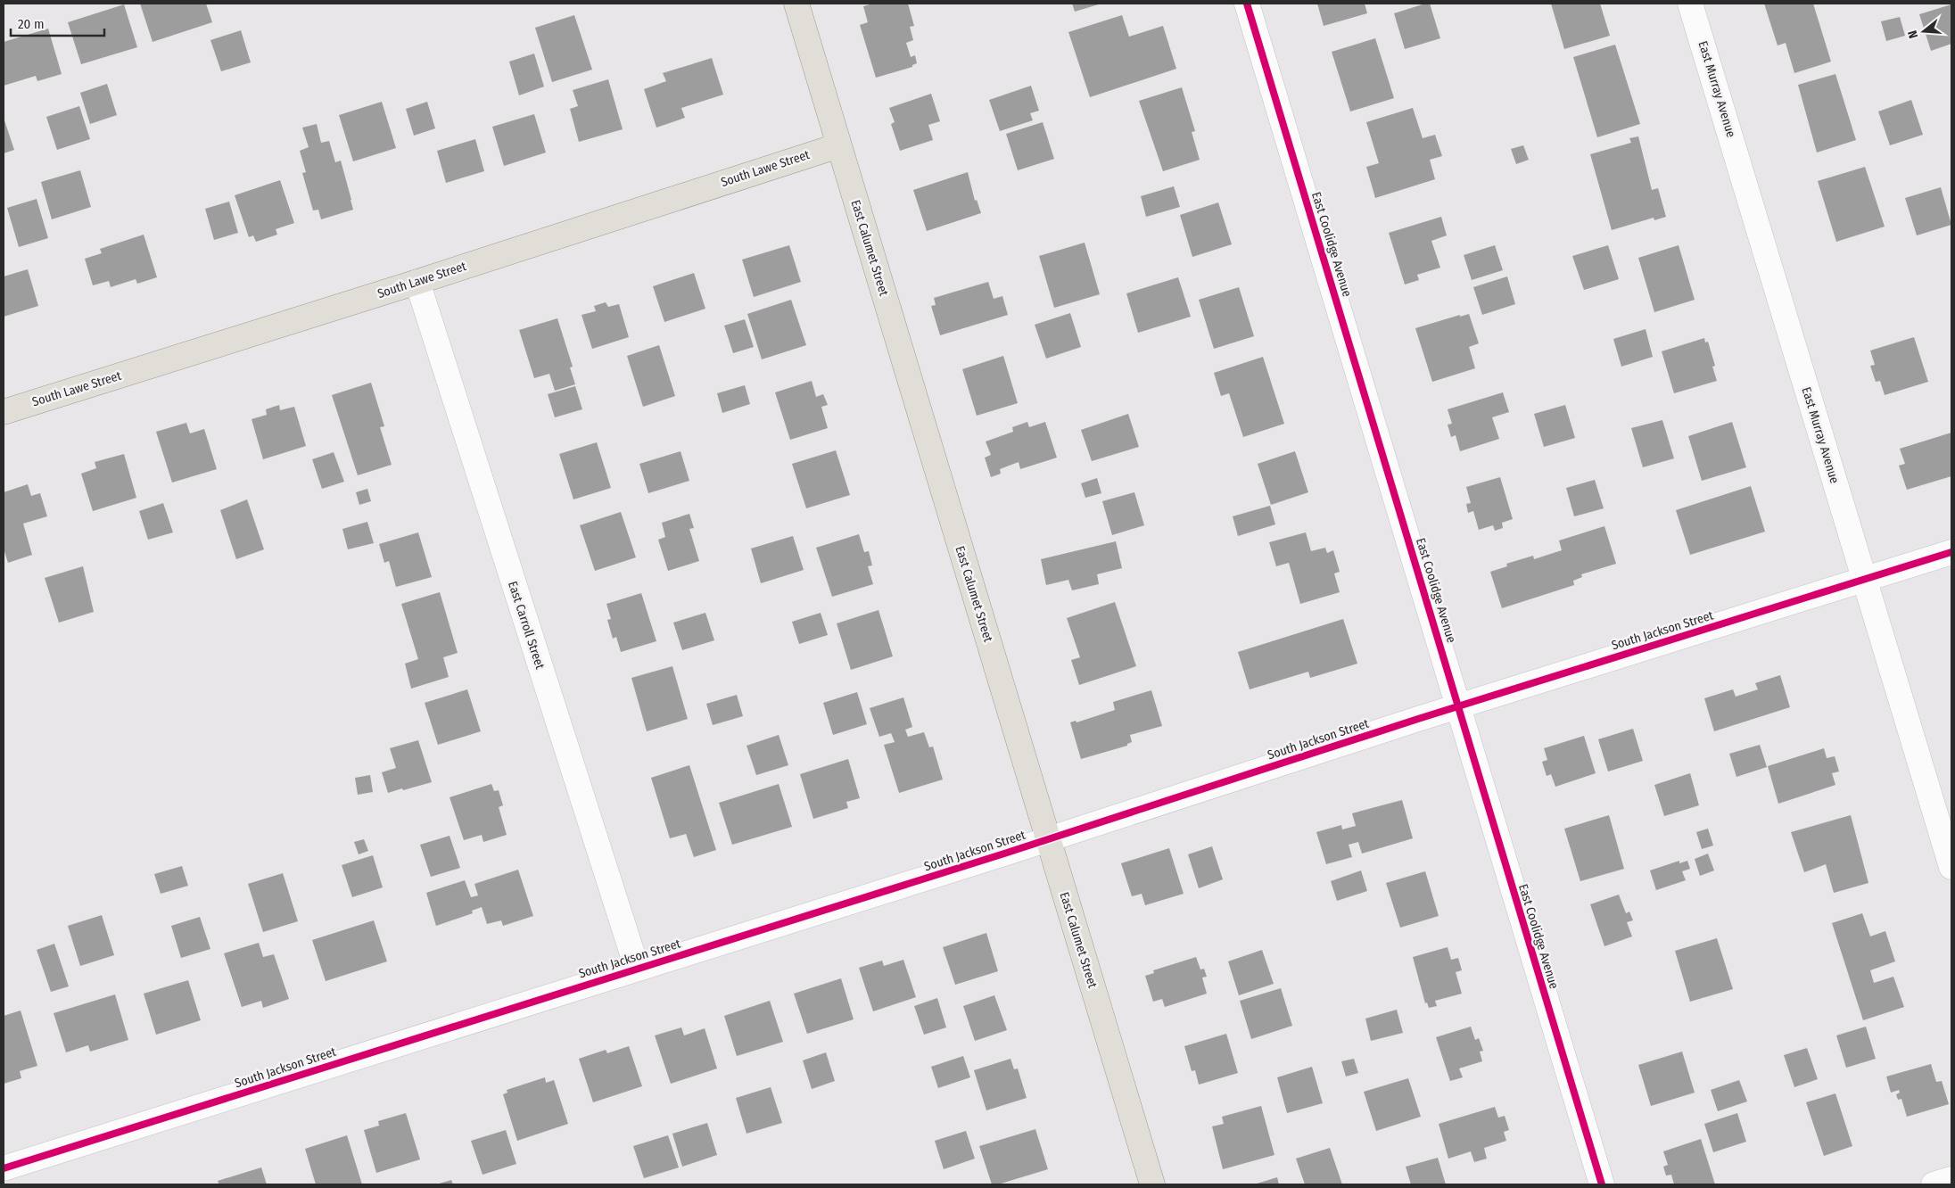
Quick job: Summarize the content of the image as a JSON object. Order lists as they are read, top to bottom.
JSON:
{
  "streets": {
    "main road": ["South Lawe Street", "East Calumet Street"],
    "street": [
      "East Murray Avenue",
      "East Coolidge Avenue",
      "East Carroll Street",
      "South Jackson Street"
    ]
  },
  "crossings": [
    ["East Murray Avenue", "South Jackson Street"],
    ["South Lawe Street", "East Calumet Street"],
    ["South Lawe Street", "East Carroll Street"],
    ["East Coolidge Avenue", "South Jackson Street"],
    ["East Calumet Street", "South Jackson Street"],
    ["East Carroll Street", "South Jackson Street"]
  ],
  "scale_bar": "20 m",
  "north": "left"
}
